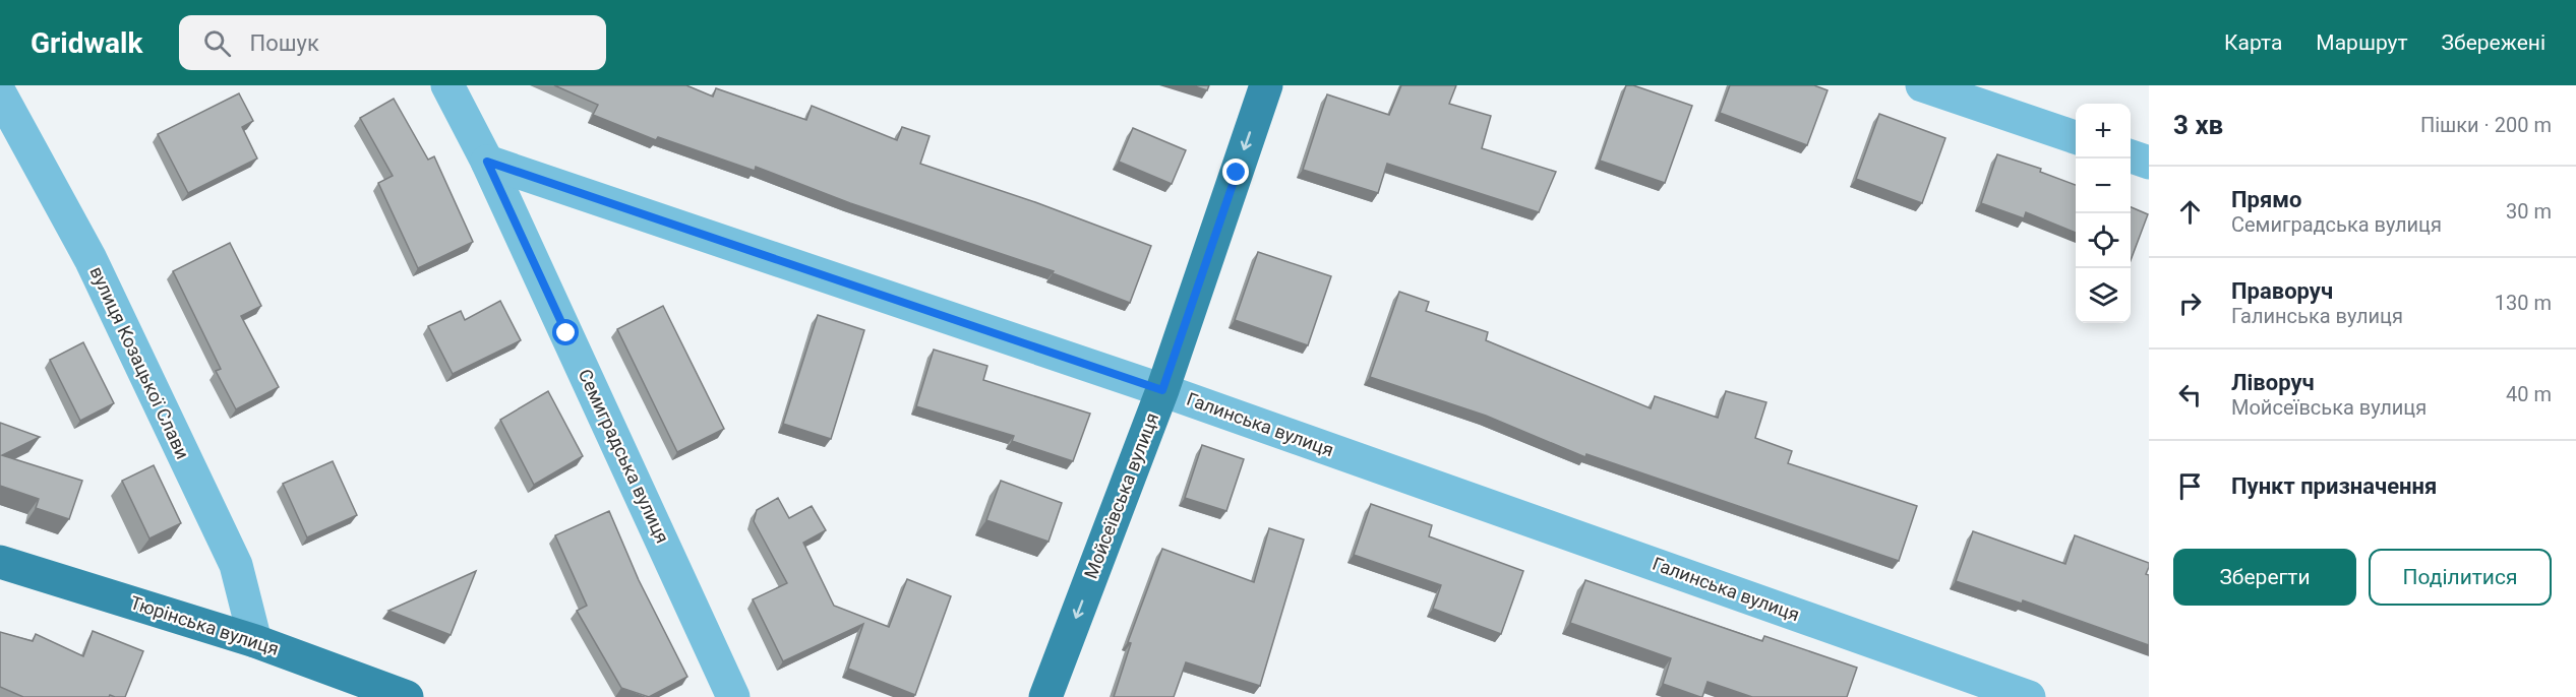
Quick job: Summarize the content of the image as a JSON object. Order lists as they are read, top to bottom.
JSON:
{
  "streets": {
    "main road": ["Мойсеївська вулиця", "Тюрінська вулиця"],
    "street": ["вулиця Козацької Слави", "Галинська вулиця", "Семиградська вулиця"]
  },
  "crossings": [
    ["вулиця Козацької Слави", "Тюрінська вулиця"],
    ["Галинська вулиця", "Семиградська вулиця"],
    ["Галинська вулиця", "Мойсеївська вулиця"]
  ],
  "one_way": ["Мойсеївська вулиця"],
  "page": {
    "header": "Gridwalk",
    "search": "Пошук",
    "nav": ["Карта", "Маршрут", "Збережені"],
    "heading": ["3 хв", "Пішки · 200 m"],
    "map_buttons": ["+", "−"],
    "list": [
      ["Прямо", "Семиградська вулиця", "30 m"],
      ["Праворуч", "Галинська вулиця", "130 m"],
      ["Ліворуч", "Мойсеївська вулиця", "40 m"],
      "Пункт призначення"
    ],
    "buttons": ["Зберегти", "Поділитися"]
  }
}
